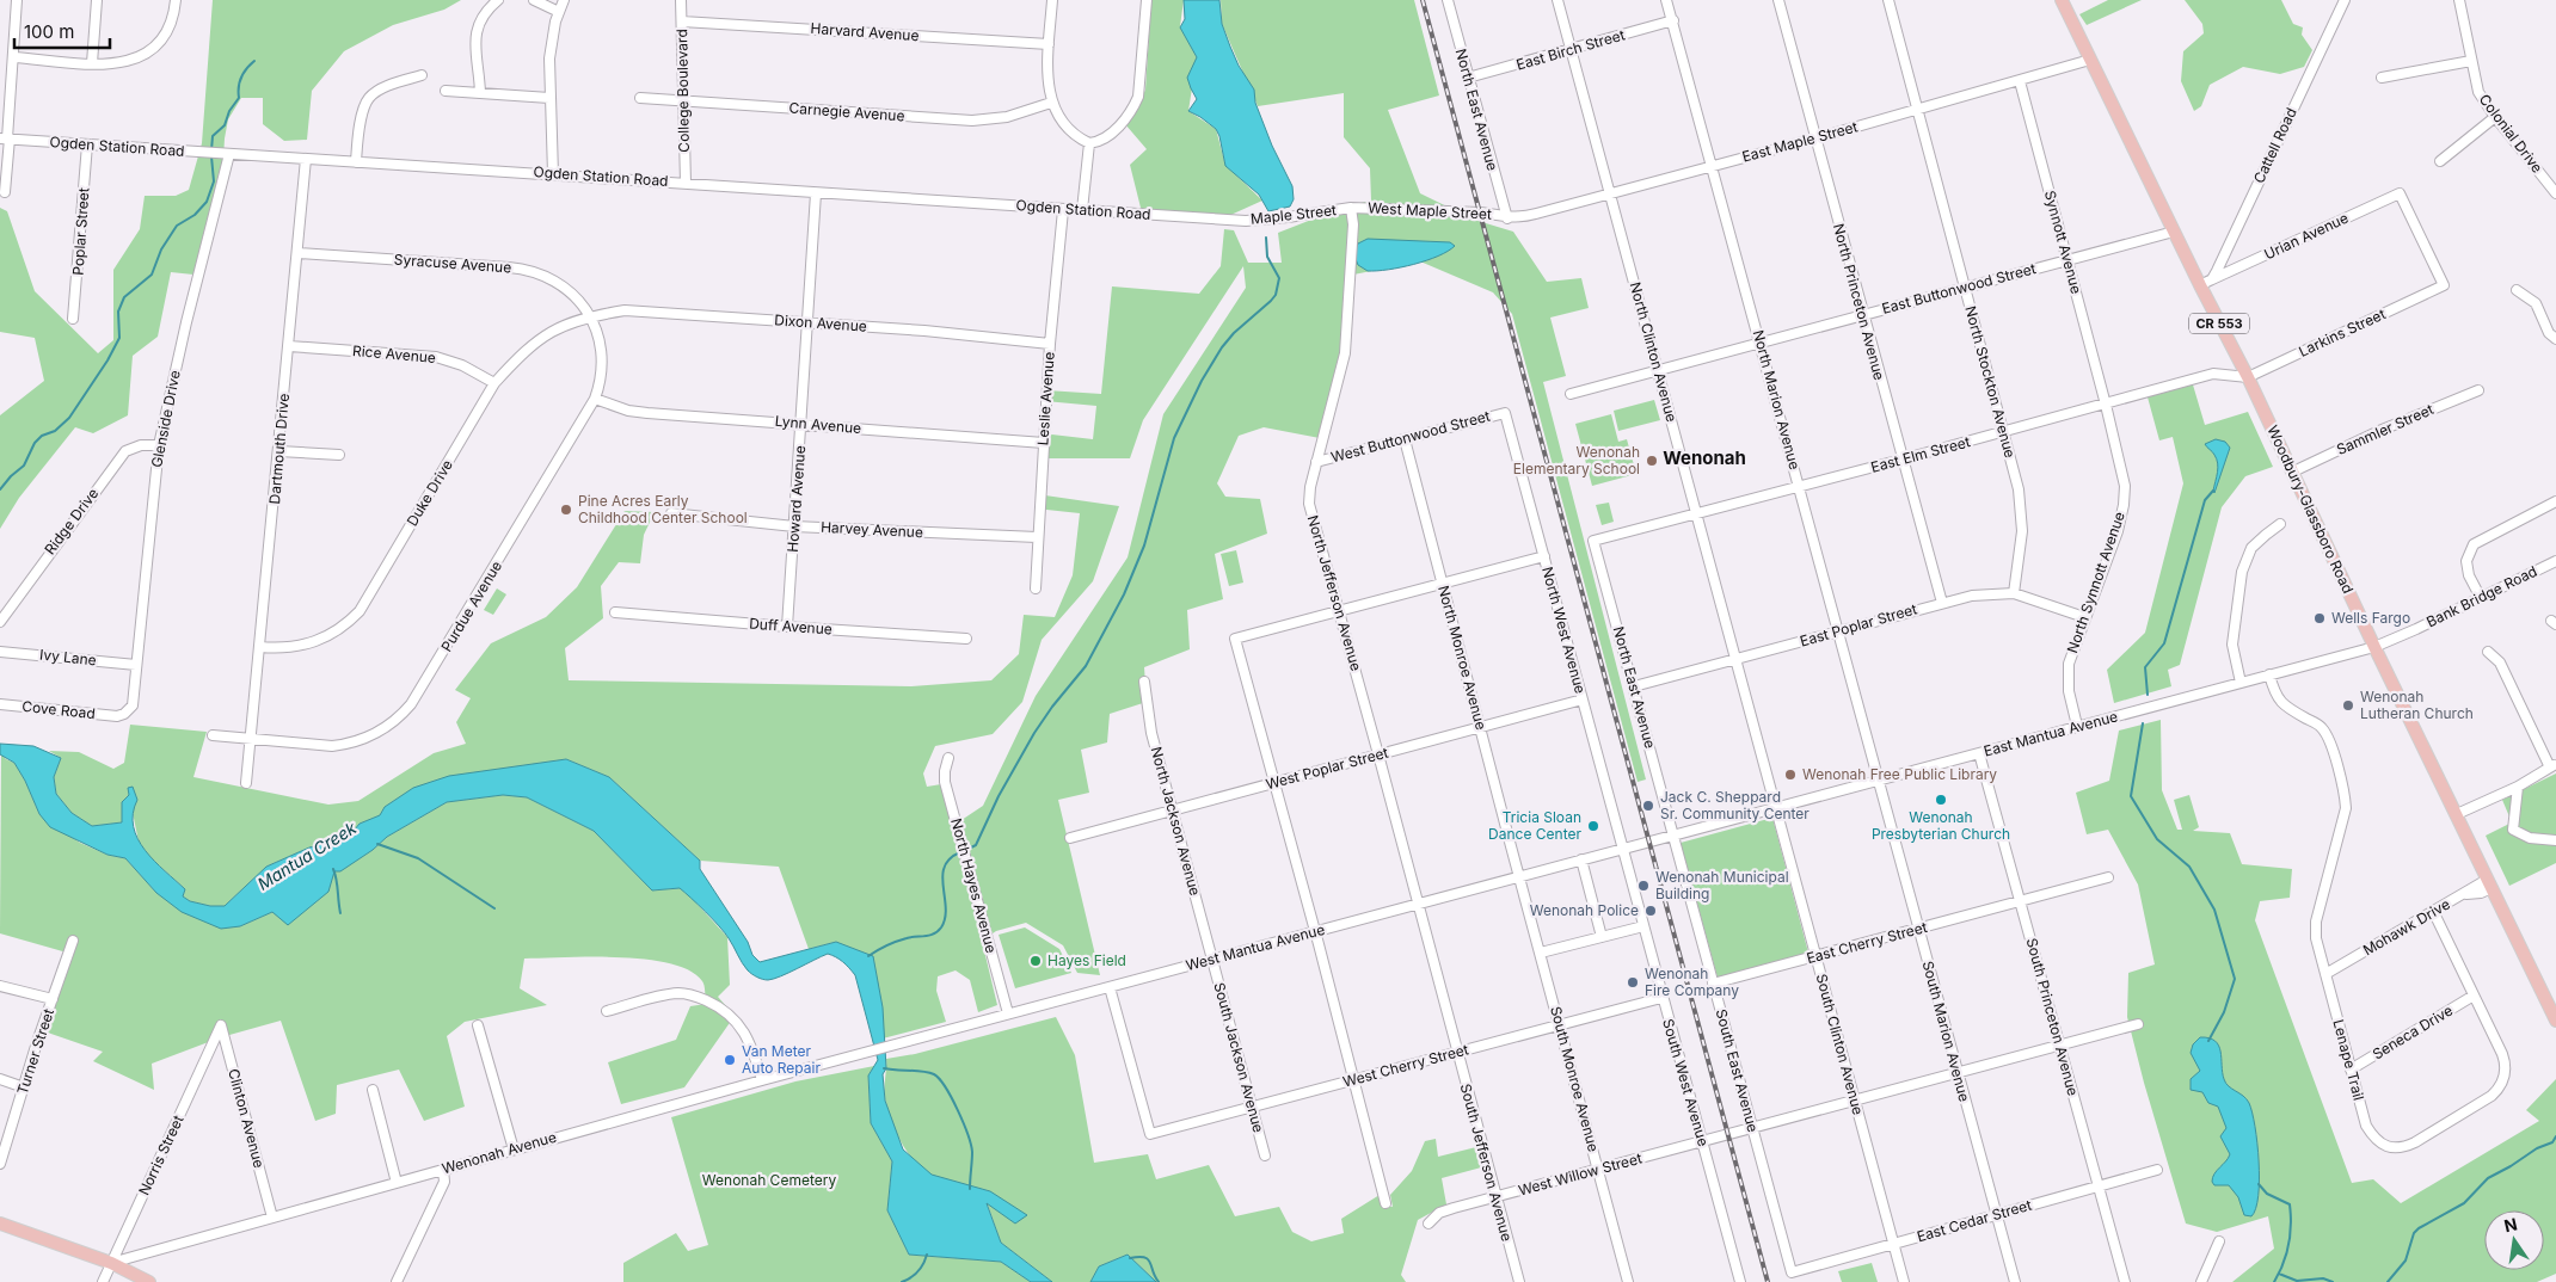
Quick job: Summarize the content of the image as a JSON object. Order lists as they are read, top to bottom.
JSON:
{
  "streets": {
    "main road": ["CR 553", "Woodbury-Glassboro Road"],
    "street": [
      "Harvard Avenue",
      "East Birch Street",
      "College Boulevard",
      "North East Avenue",
      "Carnegie Avenue",
      "Colonial Drive",
      "East Maple Street",
      "Cattell Road",
      "Ogden Station Road",
      "West Maple Street",
      "Maple Street",
      "Poplar Street",
      "Urian Avenue",
      "Synnott Avenue",
      "Syracuse Avenue",
      "East Buttonwood Street",
      "North Princeton Avenue",
      "Dixon Avenue",
      "Larkins Street",
      "North Clinton Avenue",
      "Rice Avenue",
      "North Stockton Avenue",
      "Leslie Avenue",
      "North Marion Avenue",
      "Glenside Drive",
      "Lynn Avenue",
      "Sammler Street",
      "West Buttonwood Street",
      "Dartmouth Drive",
      "East Elm Street",
      "Duke Drive",
      "Howard Avenue",
      "Ridge Drive",
      "Harvey Avenue",
      "North Synnott Avenue",
      "North Jefferson Avenue",
      "Bank Bridge Road",
      "Purdue Avenue",
      "East Poplar Street",
      "Duff Avenue",
      "North West Avenue",
      "Ivy Lane",
      "North Monroe Avenue",
      "Cove Road",
      "East Mantua Avenue",
      "West Poplar Street",
      "North Jackson Avenue",
      "North Hayes Avenue",
      "Mohawk Drive",
      "East Cherry Street",
      "West Mantua Avenue",
      "South Princeton Avenue",
      "South Marion Avenue",
      "Seneca Drive",
      "South Clinton Avenue",
      "Turner Street",
      "South Jackson Avenue",
      "Lenape Trail",
      "West Cherry Street",
      "South East Avenue",
      "South Monroe Avenue",
      "South West Avenue",
      "Clinton Avenue",
      "Wenonah Avenue",
      "Norris Street",
      "South Jefferson Avenue",
      "West Willow Street",
      "East Cedar Street"
    ]
  },
  "crossings": [
    ["Harvard Avenue", "College Boulevard"],
    ["East Birch Street", "North East Avenue"],
    ["East Birch Street", "North Clinton Avenue"],
    ["East Birch Street", "North Marion Avenue"],
    ["College Boulevard", "Carnegie Avenue"],
    ["College Boulevard", "Ogden Station Road"],
    ["North East Avenue", "East Maple Street"],
    ["North East Avenue", "West Maple Street"],
    ["North East Avenue", "East Elm Street"],
    ["North East Avenue", "East Poplar Street"],
    ["North East Avenue", "East Mantua Avenue"],
    ["North East Avenue", "South East Avenue"],
    ["East Maple Street", "West Maple Street"],
    ["East Maple Street", "Synnott Avenue"],
    ["East Maple Street", "North Princeton Avenue"],
    ["East Maple Street", "North Clinton Avenue"],
    ["East Maple Street", "North Stockton Avenue"],
    ["East Maple Street", "North Marion Avenue"],
    ["East Maple Street", "Woodbury-Glassboro Road"],
    ["Cattell Road", "Urian Avenue"],
    ["Ogden Station Road", "Maple Street"],
    ["Ogden Station Road", "Poplar Street"],
    ["Ogden Station Road", "Leslie Avenue"],
    ["Ogden Station Road", "Glenside Drive"],
    ["Ogden Station Road", "Dartmouth Drive"],
    ["Ogden Station Road", "Howard Avenue"],
    ["West Maple Street", "Maple Street"],
    ["West Maple Street", "North Jefferson Avenue"],
    ["Maple Street", "North Jefferson Avenue"],
    ["Urian Avenue", "Larkins Street"],
    ["Synnott Avenue", "East Buttonwood Street"],
    ["Synnott Avenue", "East Elm Street"],
    ["Synnott Avenue", "North Synnott Avenue"],
    ["Syracuse Avenue", "Dixon Avenue"],
    ["Syracuse Avenue", "Dartmouth Drive"],
    ["Syracuse Avenue", "Duke Drive"],
    ["Syracuse Avenue", "Purdue Avenue"],
    ["East Buttonwood Street", "North Princeton Avenue"],
    ["East Buttonwood Street", "North Clinton Avenue"],
    ["East Buttonwood Street", "North Stockton Avenue"],
    ["East Buttonwood Street", "North Marion Avenue"],
    ["East Buttonwood Street", "Woodbury-Glassboro Road"],
    ["North Princeton Avenue", "East Elm Street"],
    ["North Princeton Avenue", "East Poplar Street"],
    ["Dixon Avenue", "Leslie Avenue"],
    ["Dixon Avenue", "Duke Drive"],
    ["Dixon Avenue", "Howard Avenue"],
    ["Dixon Avenue", "Purdue Avenue"],
    ["Larkins Street", "East Elm Street"],
    ["Larkins Street", "Woodbury-Glassboro Road"],
    ["North Clinton Avenue", "East Elm Street"],
    ["North Clinton Avenue", "East Poplar Street"],
    ["North Clinton Avenue", "East Mantua Avenue"],
    ["North Clinton Avenue", "South Clinton Avenue"],
    ["Rice Avenue", "Dartmouth Drive"],
    ["Rice Avenue", "Duke Drive"],
    ["North Stockton Avenue", "East Elm Street"],
    ["North Stockton Avenue", "East Poplar Street"],
    ["Leslie Avenue", "Lynn Avenue"],
    ["Leslie Avenue", "Harvey Avenue"],
    ["North Marion Avenue", "East Elm Street"],
    ["North Marion Avenue", "East Poplar Street"],
    ["North Marion Avenue", "East Mantua Avenue"],
    ["North Marion Avenue", "South Marion Avenue"],
    ["Glenside Drive", "Ridge Drive"],
    ["Glenside Drive", "Ivy Lane"],
    ["Glenside Drive", "Cove Road"],
    ["Lynn Avenue", "Howard Avenue"],
    ["Lynn Avenue", "Purdue Avenue"],
    ["Sammler Street", "Woodbury-Glassboro Road"],
    ["West Buttonwood Street", "North Jefferson Avenue"],
    ["West Buttonwood Street", "North West Avenue"],
    ["West Buttonwood Street", "North Monroe Avenue"],
    ["Dartmouth Drive", "Duke Drive"],
    ["Dartmouth Drive", "Purdue Avenue"],
    ["East Elm Street", "Woodbury-Glassboro Road"],
    ["East Elm Street", "North Synnott Avenue"],
    ["Duke Drive", "Purdue Avenue"],
    ["Howard Avenue", "Harvey Avenue"],
    ["Howard Avenue", "Duff Avenue"],
    ["Woodbury-Glassboro Road", "Bank Bridge Road"],
    ["Woodbury-Glassboro Road", "East Mantua Avenue"],
    ["Woodbury-Glassboro Road", "Mohawk Drive"],
    ["North Synnott Avenue", "East Poplar Street"],
    ["North Synnott Avenue", "East Mantua Avenue"],
    ["North Jefferson Avenue", "West Poplar Street"],
    ["North Jefferson Avenue", "West Mantua Avenue"],
    ["North Jefferson Avenue", "South Jefferson Avenue"],
    ["Bank Bridge Road", "East Mantua Avenue"],
    ["North West Avenue", "East Mantua Avenue"],
    ["North West Avenue", "West Poplar Street"],
    ["North West Avenue", "West Mantua Avenue"],
    ["North West Avenue", "South West Avenue"],
    ["North Monroe Avenue", "West Poplar Street"],
    ["North Monroe Avenue", "West Mantua Avenue"],
    ["North Monroe Avenue", "South Monroe Avenue"],
    ["East Mantua Avenue", "West Mantua Avenue"],
    ["East Mantua Avenue", "South Princeton Avenue"],
    ["East Mantua Avenue", "South Marion Avenue"],
    ["East Mantua Avenue", "South Clinton Avenue"],
    ["East Mantua Avenue", "Lenape Trail"],
    ["East Mantua Avenue", "South East Avenue"],
    ["East Mantua Avenue", "South West Avenue"],
    ["West Poplar Street", "North Jackson Avenue"],
    ["North Jackson Avenue", "West Mantua Avenue"],
    ["North Jackson Avenue", "South Jackson Avenue"],
    ["North Hayes Avenue", "West Mantua Avenue"],
    ["Mohawk Drive", "Lenape Trail"],
    ["East Cherry Street", "South Princeton Avenue"],
    ["East Cherry Street", "South Marion Avenue"],
    ["East Cherry Street", "South Clinton Avenue"],
    ["East Cherry Street", "South East Avenue"],
    ["West Mantua Avenue", "South Jackson Avenue"],
    ["West Mantua Avenue", "West Cherry Street"],
    ["West Mantua Avenue", "South Monroe Avenue"],
    ["West Mantua Avenue", "South West Avenue"],
    ["West Mantua Avenue", "Wenonah Avenue"],
    ["West Mantua Avenue", "South Jefferson Avenue"],
    ["South Princeton Avenue", "West Willow Street"],
    ["South Princeton Avenue", "East Cedar Street"],
    ["South Marion Avenue", "West Willow Street"],
    ["South Marion Avenue", "East Cedar Street"],
    ["Seneca Drive", "Lenape Trail"],
    ["South Clinton Avenue", "West Willow Street"],
    ["South Clinton Avenue", "East Cedar Street"],
    ["South Jackson Avenue", "West Cherry Street"],
    ["West Cherry Street", "South Monroe Avenue"],
    ["West Cherry Street", "South West Avenue"],
    ["West Cherry Street", "South Jefferson Avenue"],
    ["South East Avenue", "West Willow Street"],
    ["South East Avenue", "East Cedar Street"],
    ["South Monroe Avenue", "West Willow Street"],
    ["South West Avenue", "West Willow Street"],
    ["Clinton Avenue", "Wenonah Avenue"],
    ["Clinton Avenue", "Norris Street"],
    ["Wenonah Avenue", "Norris Street"],
    ["South Jefferson Avenue", "West Willow Street"]
  ],
  "districts": ["Wenonah"],
  "water": ["Mantua Creek"],
  "parks": ["Wenonah Cemetery"],
  "places": [
    "Wenonah Elementary School",
    "Pine Acres Early Childhood Center School",
    "Wells Fargo",
    "Wenonah Lutheran Church",
    "Wenonah Free Public Library",
    "Wenonah Presbyterian Church",
    "Jack C. Sheppard Sr. Community Center",
    "Tricia Sloan Dance Center",
    "Wenonah Municipal Building",
    "Wenonah Police",
    "Hayes Field",
    "Wenonah Fire Company",
    "Van Meter Auto Repair"
  ],
  "scale_bar": "100 m",
  "north": "top"
}
